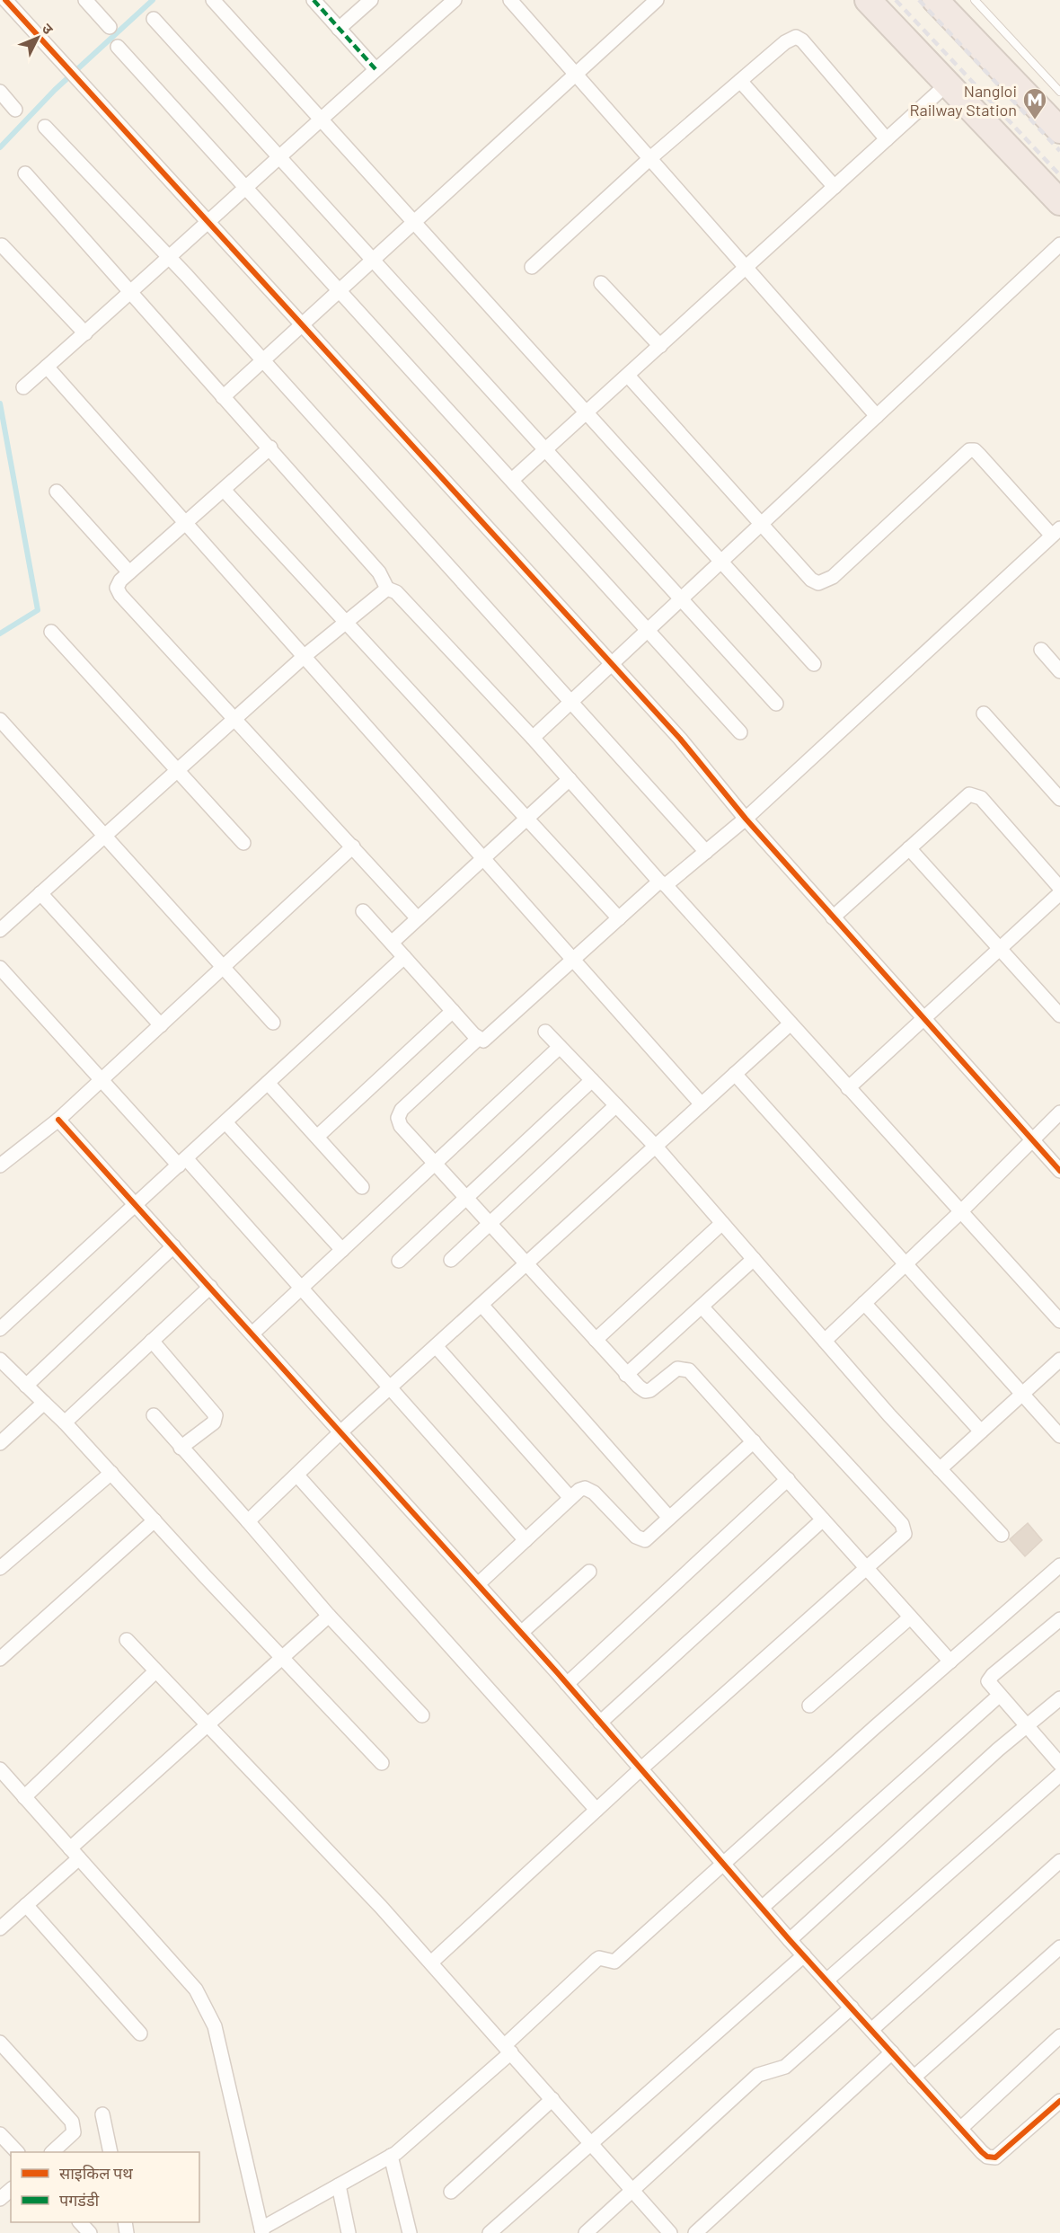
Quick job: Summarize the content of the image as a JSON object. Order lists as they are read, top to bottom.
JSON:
{
  "places": {
    "metro station": ["Nangloi Railway Station"]
  },
  "legend": ["साइकिल पथ", "पगडंडी"],
  "north": "top right"
}
